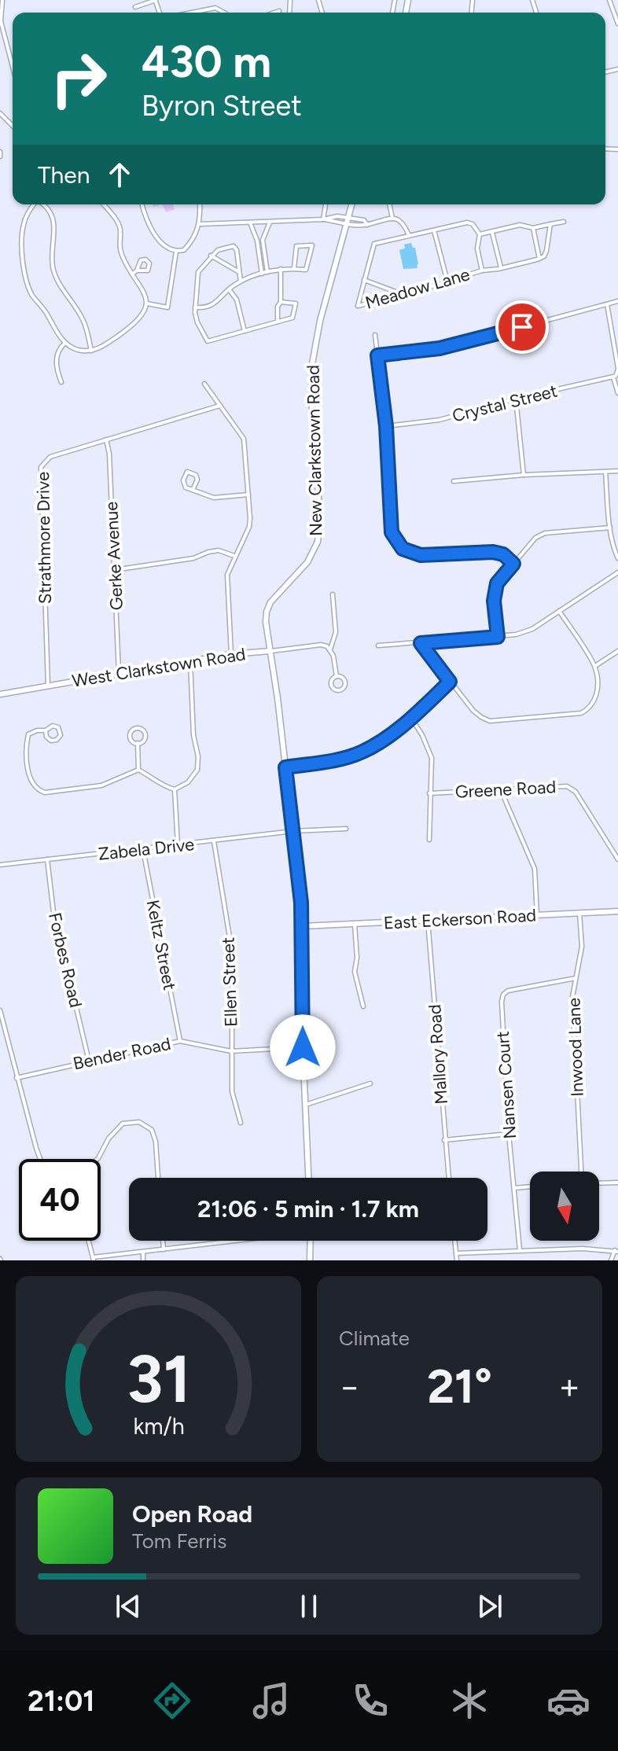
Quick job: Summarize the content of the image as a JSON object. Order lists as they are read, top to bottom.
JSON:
{
  "streets": {
    "street": [
      "Meadow Lane",
      "Crystal Street",
      "New Clarkstown Road",
      "Strathmore Drive",
      "Gerke Avenue",
      "West Clarkstown Road",
      "Greene Road",
      "Zabela Drive",
      "East Eckerson Road",
      "Keltz Street",
      "Forbes Road",
      "Ellen Street",
      "Inwood Lane",
      "Bender Road",
      "Mallory Road",
      "Nansen Court"
    ]
  },
  "crossings": [
    ["New Clarkstown Road", "West Clarkstown Road"],
    ["Strathmore Drive", "Gerke Avenue"],
    ["Strathmore Drive", "West Clarkstown Road"],
    ["Gerke Avenue", "West Clarkstown Road"],
    ["West Clarkstown Road", "Zabela Drive"],
    ["West Clarkstown Road", "East Eckerson Road"],
    ["West Clarkstown Road", "Bender Road"],
    ["Zabela Drive", "Keltz Street"],
    ["Zabela Drive", "Forbes Road"],
    ["Zabela Drive", "Ellen Street"],
    ["East Eckerson Road", "Inwood Lane"],
    ["East Eckerson Road", "Mallory Road"],
    ["Keltz Street", "Bender Road"],
    ["Forbes Road", "Bender Road"],
    ["Ellen Street", "Bender Road"],
    ["Inwood Lane", "Nansen Court"]
  ],
  "north": "bottom",
  "page": {
    "turn": ["430 m", "Byron Street"],
    "then": "Then",
    "limit": "40",
    "trip": "21:06 · 5 min · 1.7 km",
    "tile": "Climate",
    "heat": ["−", "21°", "+"],
    "song": ["Open Road", "Tom Ferris"],
    "tabs": "21:01",
    "gauge": ["31", "km/h"]
  }
}
